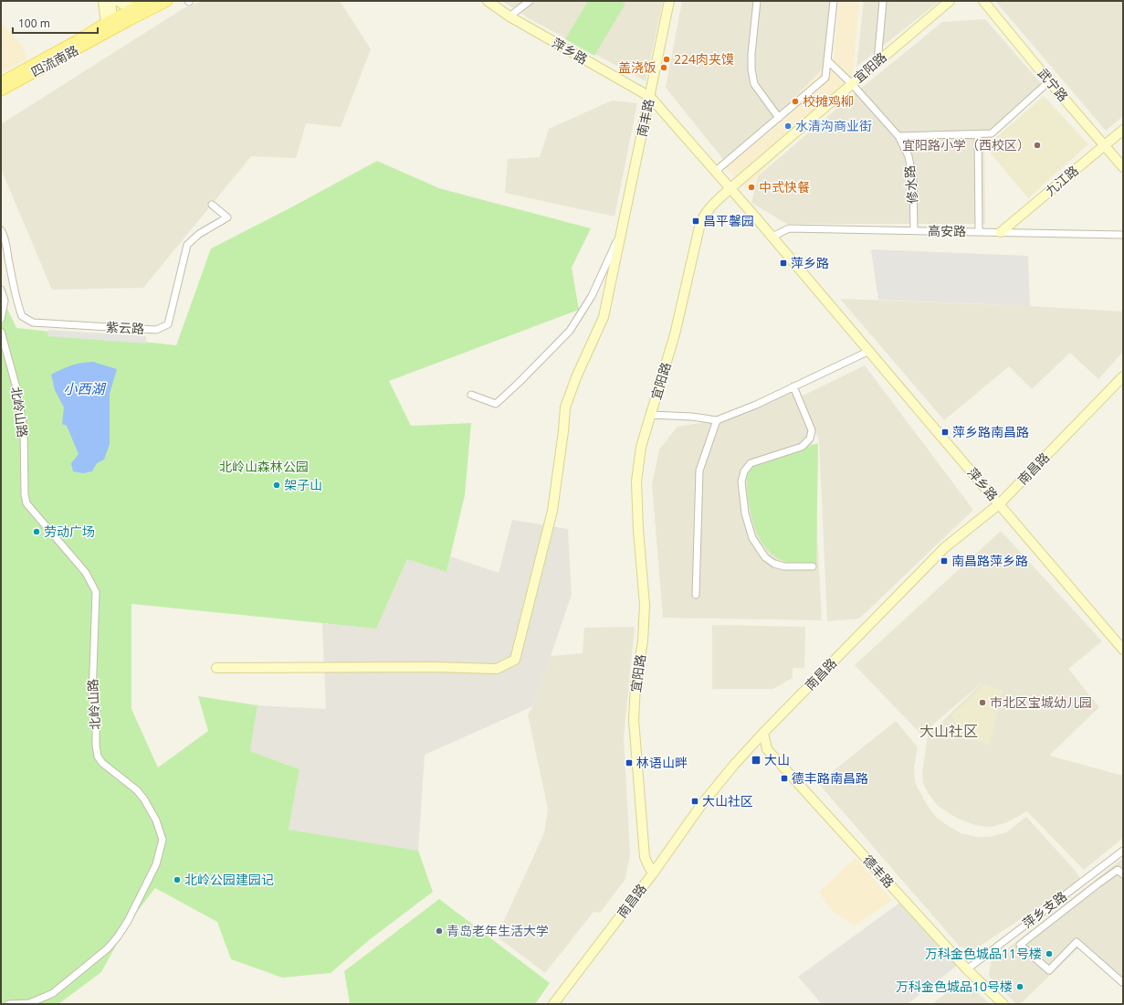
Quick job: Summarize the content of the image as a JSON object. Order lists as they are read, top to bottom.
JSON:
{
  "streets": {
    "main road": ["四流南路"],
    "street": [
      "萍乡路",
      "宜阳路",
      "武宁路",
      "南丰路",
      "九江路",
      "修水路",
      "高安路",
      "紫云路",
      "北岭山路",
      "南昌路",
      "德丰路",
      "萍乡支路"
    ]
  },
  "crossings": [
    ["萍乡路", "宜阳路"],
    ["萍乡路", "南丰路"],
    ["萍乡路", "高安路"],
    ["萍乡路", "南昌路"],
    ["宜阳路", "修水路"],
    ["宜阳路", "南昌路"],
    ["武宁路", "九江路"],
    ["九江路", "高安路"],
    ["修水路", "高安路"],
    ["南昌路", "德丰路"],
    ["德丰路", "萍乡支路"]
  ],
  "districts": ["大山社区"],
  "water": ["小西湖"],
  "parks": ["北岭山森林公园"],
  "places": {
    "other": [
      "224肉夹馍",
      "盖浇饭",
      "校摊鸡柳",
      "水清沟商业街",
      "宜阳路小学（西校区）",
      "中式快餐",
      "架子山",
      "劳动广场",
      "市北区宝城幼儿园",
      "北岭公园建园记",
      "青岛老年生活大学",
      "万科金色城品11号楼",
      "万科金色城品10号楼"
    ],
    "transit": [
      "昌平馨园",
      "萍乡路",
      "萍乡路南昌路",
      "南昌路萍乡路",
      "大山",
      "林语山畔",
      "德丰路南昌路",
      "大山社区"
    ]
  },
  "scale_bar": "100 m"
}
